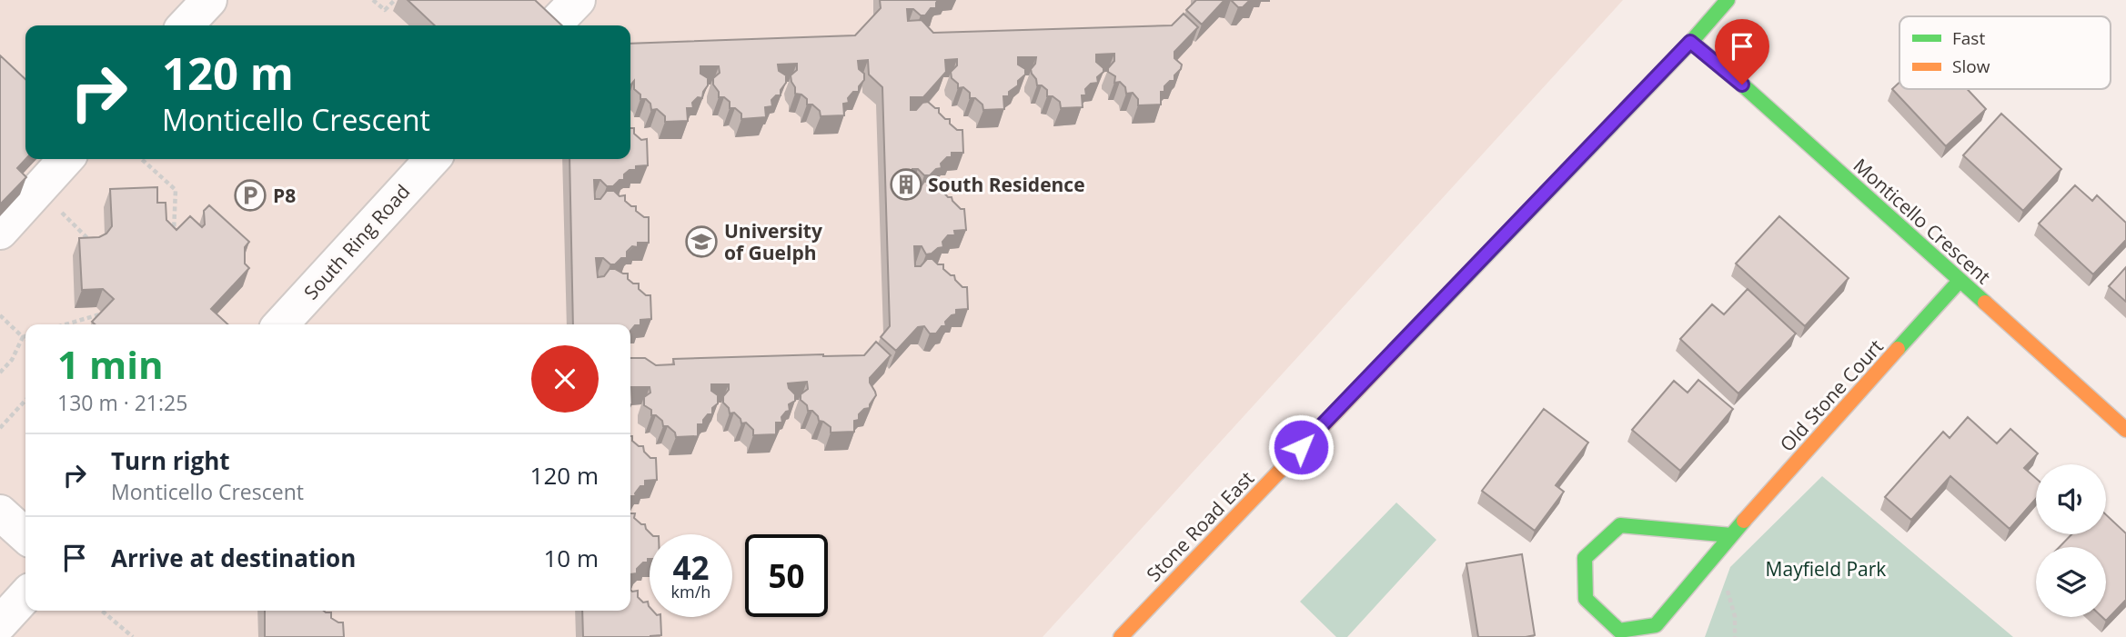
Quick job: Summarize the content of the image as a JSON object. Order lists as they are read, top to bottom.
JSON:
{
  "streets": {
    "street": [
      "Monticello Crescent",
      "South Ring Road",
      "Old Stone Court",
      "Stone Road East"
    ]
  },
  "crossings": [
    ["Monticello Crescent", "Old Stone Court"],
    ["Monticello Crescent", "Stone Road East"]
  ],
  "parks": ["Mayfield Park"],
  "places": {
    "building": ["South Residence"],
    "parking": ["P8"],
    "school or university": ["University of Guelph"]
  },
  "legend": ["Fast", "Slow"],
  "page": {
    "turn": ["120 m", "Monticello Crescent"],
    "heading": ["1 min", "130 m · 21:25"],
    "list": [
      {
        "name": "Turn right",
        "note": "Monticello Crescent",
        "value": "120 m"
      },
      {
        "name": "Arrive at destination",
        "value": "10 m"
      }
    ],
    "speed": "42 km/h",
    "limit": "50"
  }
}
